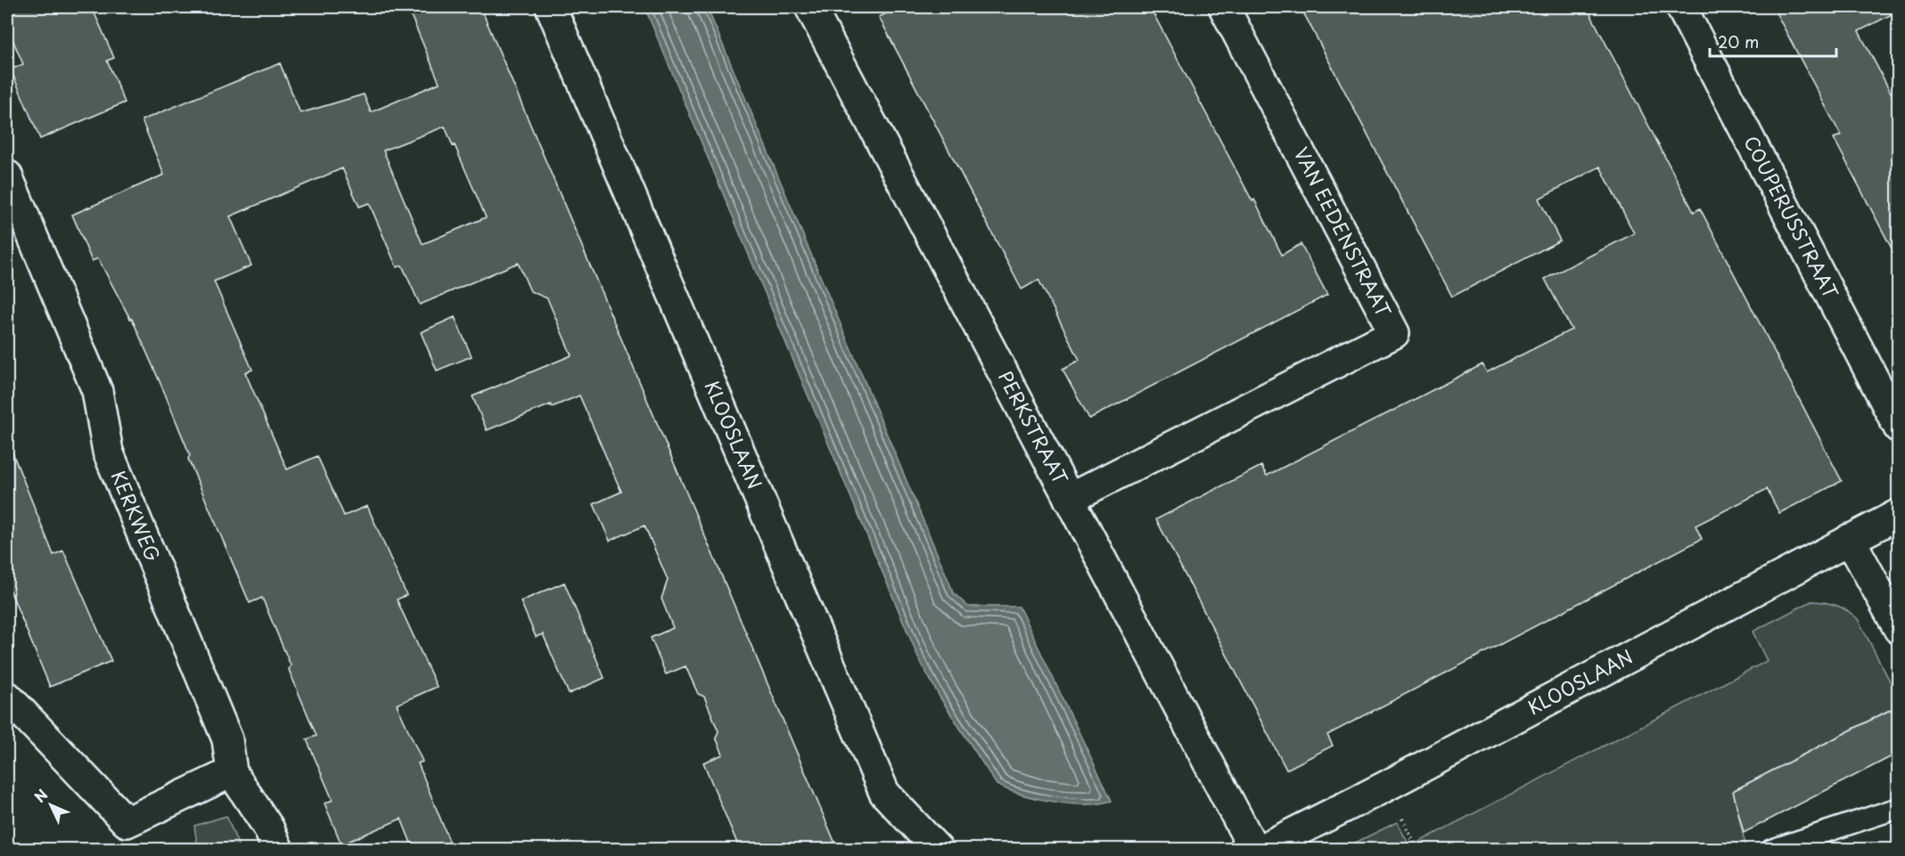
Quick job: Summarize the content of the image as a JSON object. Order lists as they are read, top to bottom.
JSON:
{
  "streets": {
    "street": [
      "COUPERUSSTRAAT",
      "VAN EEDENSTRAAT",
      "PERKSTRAAT",
      "KLOOSLAAN",
      "KERKWEG"
    ]
  },
  "crossings": [
    ["VAN EEDENSTRAAT", "PERKSTRAAT"]
  ],
  "scale_bar": "20 m",
  "north": "top left"
}
